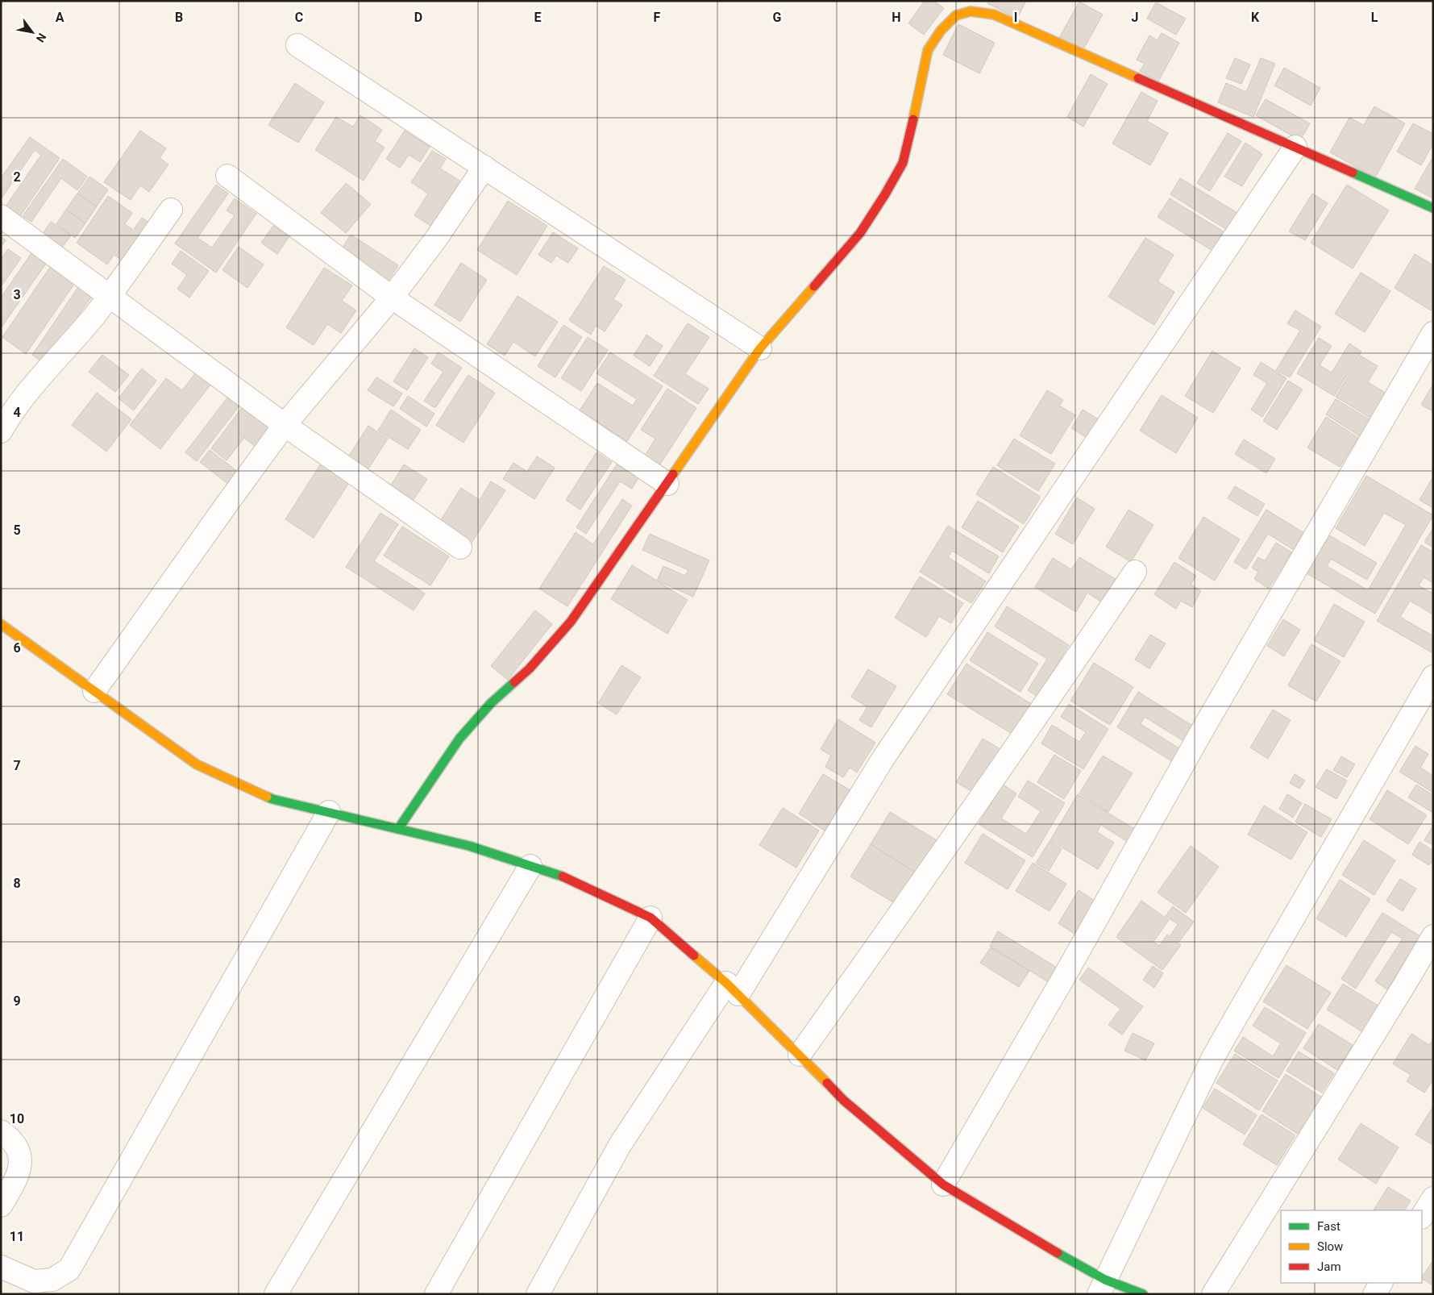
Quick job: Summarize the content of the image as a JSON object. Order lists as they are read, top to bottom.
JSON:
{
  "legend": ["Fast", "Slow", "Jam"],
  "north": "bottom right",
  "grid": {
    "columns": [
      "A",
      "B",
      "C",
      "D",
      "E",
      "F",
      "G",
      "H",
      "I",
      "J",
      "K",
      "L"
    ],
    "rows": [
      "2",
      "3",
      "4",
      "5",
      "6",
      "7",
      "8",
      "9",
      "10",
      "11"
    ]
  }
}
